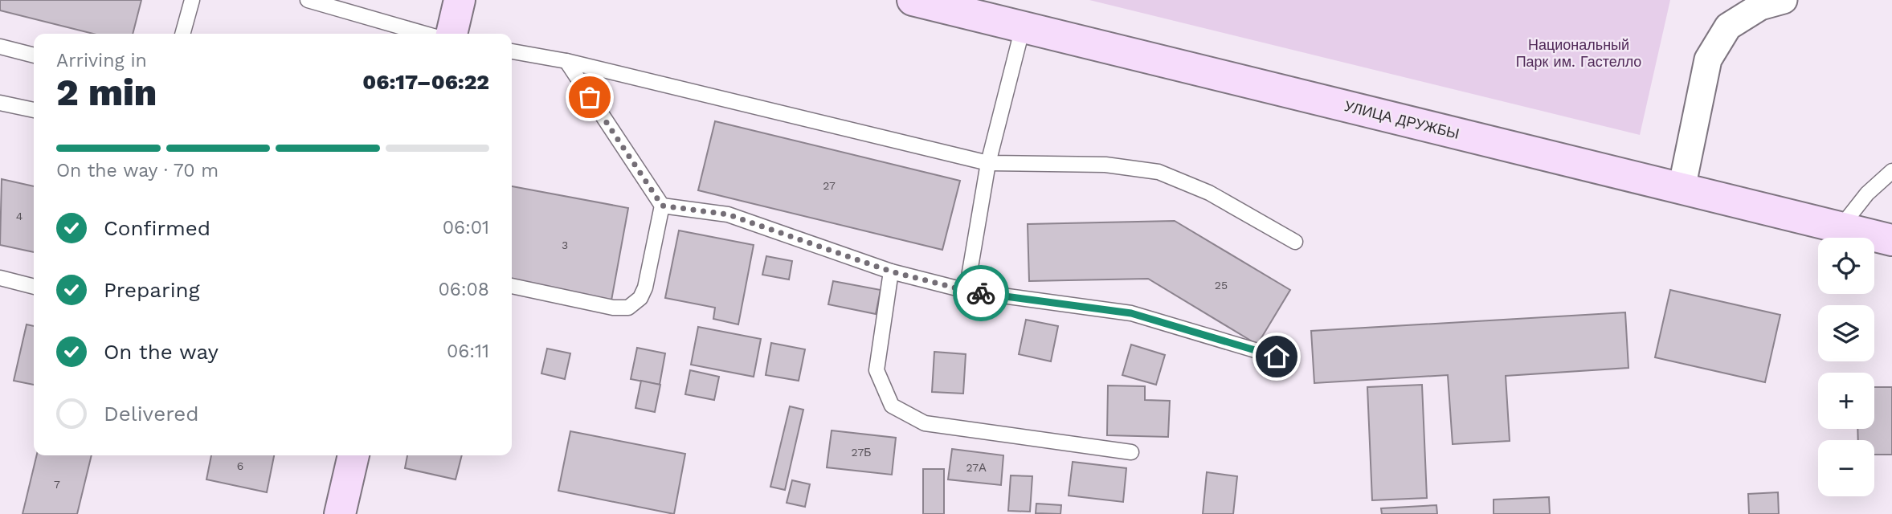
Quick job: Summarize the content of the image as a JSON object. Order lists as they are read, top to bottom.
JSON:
{
  "streets": {
    "main road": ["УЛИЦА ДРУЖБЫ"]
  },
  "parks": ["Национальный Парк им. Гастелло"],
  "house_numbers": [
    "27",
    "4",
    "3",
    "25",
    "27Б",
    "6",
    "27А",
    "7"
  ],
  "page": {
    "heading": ["2 min", "Arriving in", "06:17–06:22"],
    "bar": "On the way · 70 m",
    "list": [
      ["Confirmed", "06:01"],
      ["Preparing", "06:08"],
      ["On the way", "06:11"],
      "Delivered"
    ],
    "map_buttons": ["+", "−"]
  }
}
